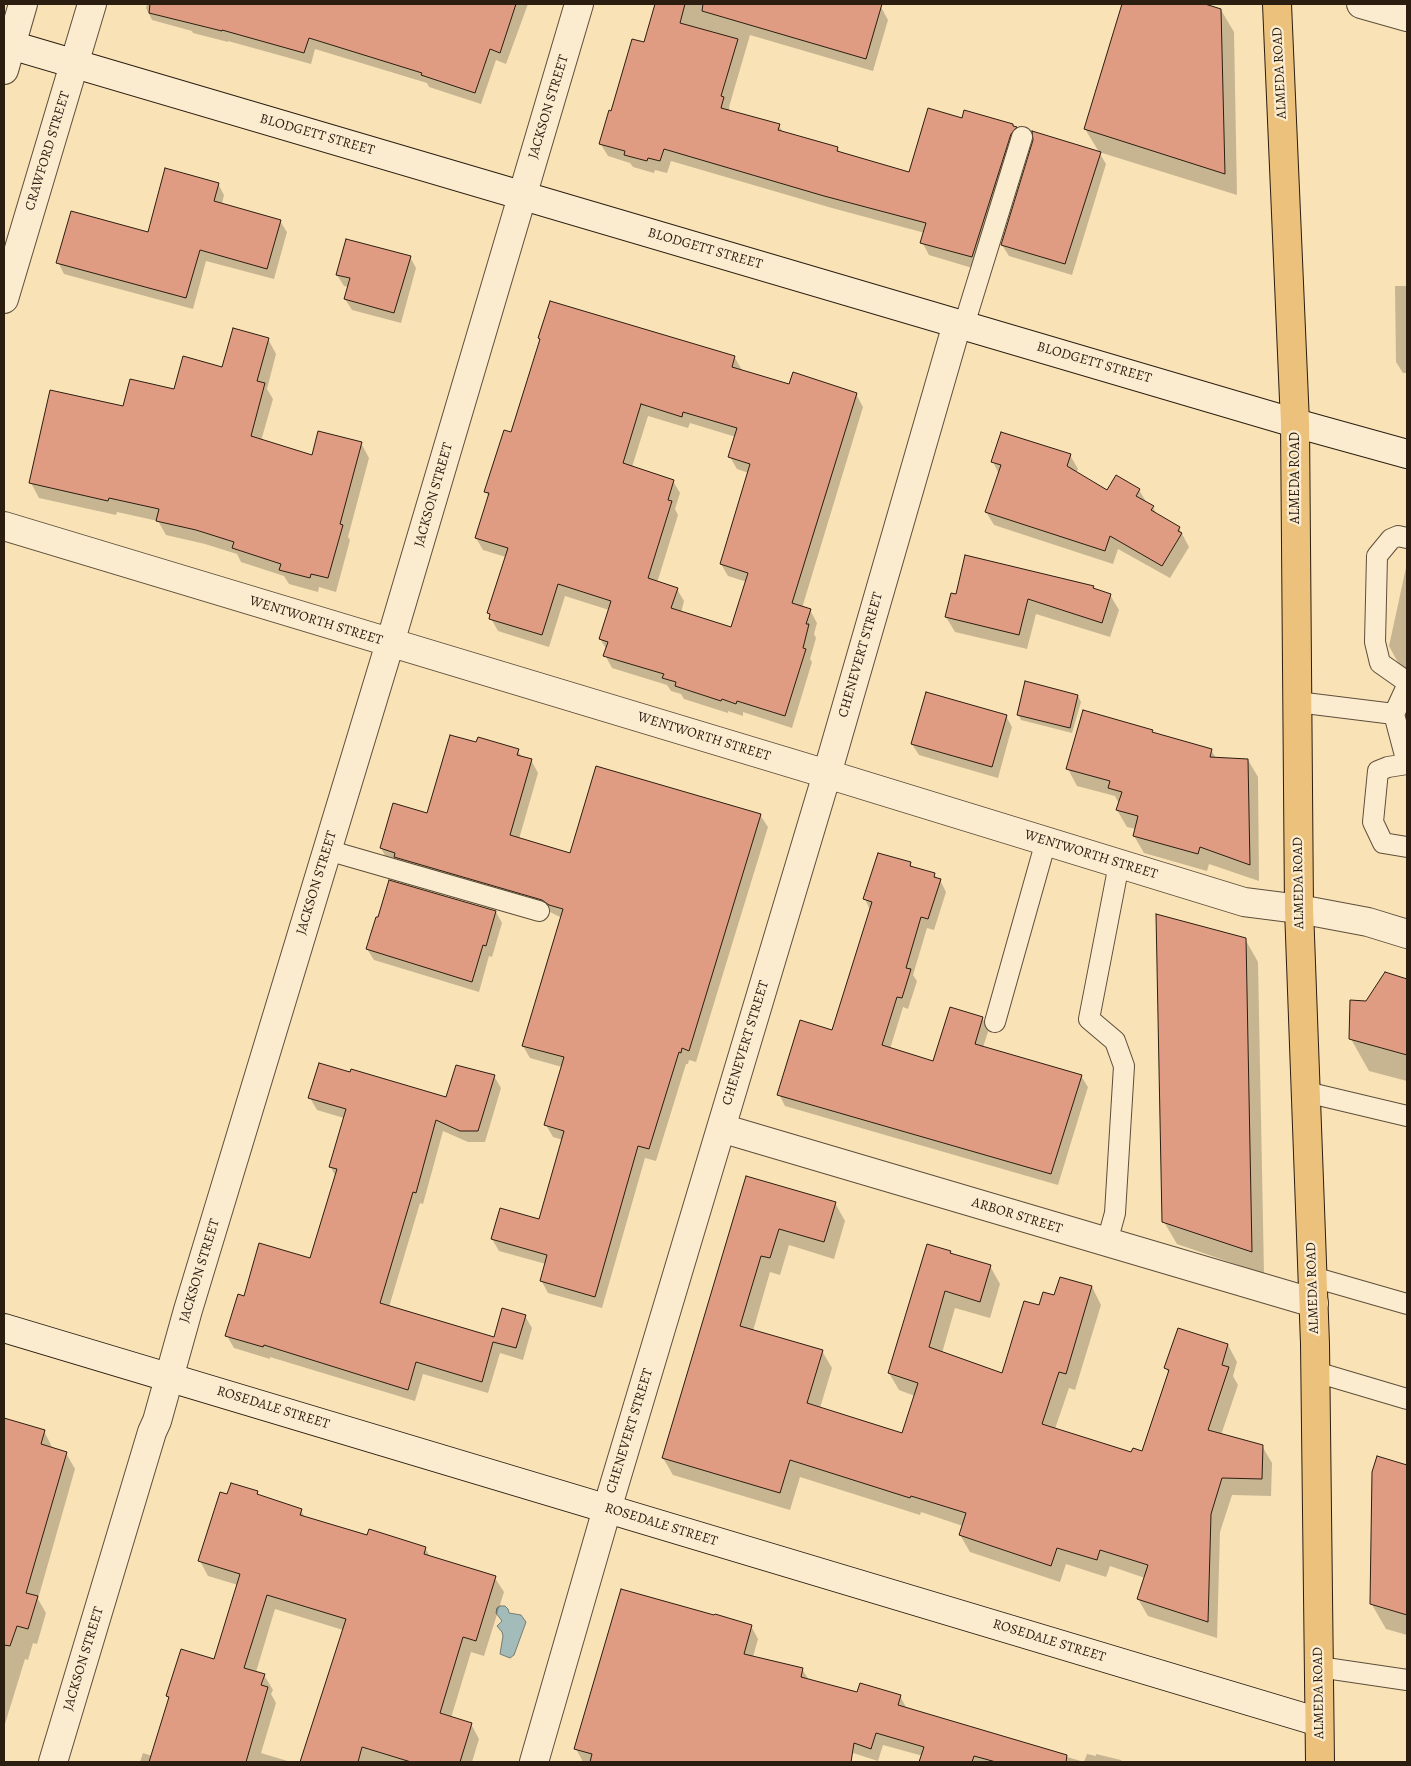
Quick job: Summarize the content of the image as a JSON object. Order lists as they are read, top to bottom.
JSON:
{
  "streets": {
    "main road": ["ALMEDA ROAD"],
    "street": [
      "JACKSON STREET",
      "BLODGETT STREET",
      "CRAWFORD STREET",
      "WENTWORTH STREET",
      "CHENEVERT STREET",
      "ARBOR STREET",
      "ROSEDALE STREET"
    ]
  },
  "crossings": [
    ["ALMEDA ROAD", "BLODGETT STREET"],
    ["ALMEDA ROAD", "WENTWORTH STREET"],
    ["ALMEDA ROAD", "ARBOR STREET"],
    ["ALMEDA ROAD", "ROSEDALE STREET"],
    ["JACKSON STREET", "BLODGETT STREET"],
    ["JACKSON STREET", "WENTWORTH STREET"],
    ["JACKSON STREET", "ROSEDALE STREET"],
    ["BLODGETT STREET", "CRAWFORD STREET"],
    ["BLODGETT STREET", "CHENEVERT STREET"],
    ["WENTWORTH STREET", "CHENEVERT STREET"],
    ["CHENEVERT STREET", "ARBOR STREET"],
    ["CHENEVERT STREET", "ROSEDALE STREET"]
  ]
}
